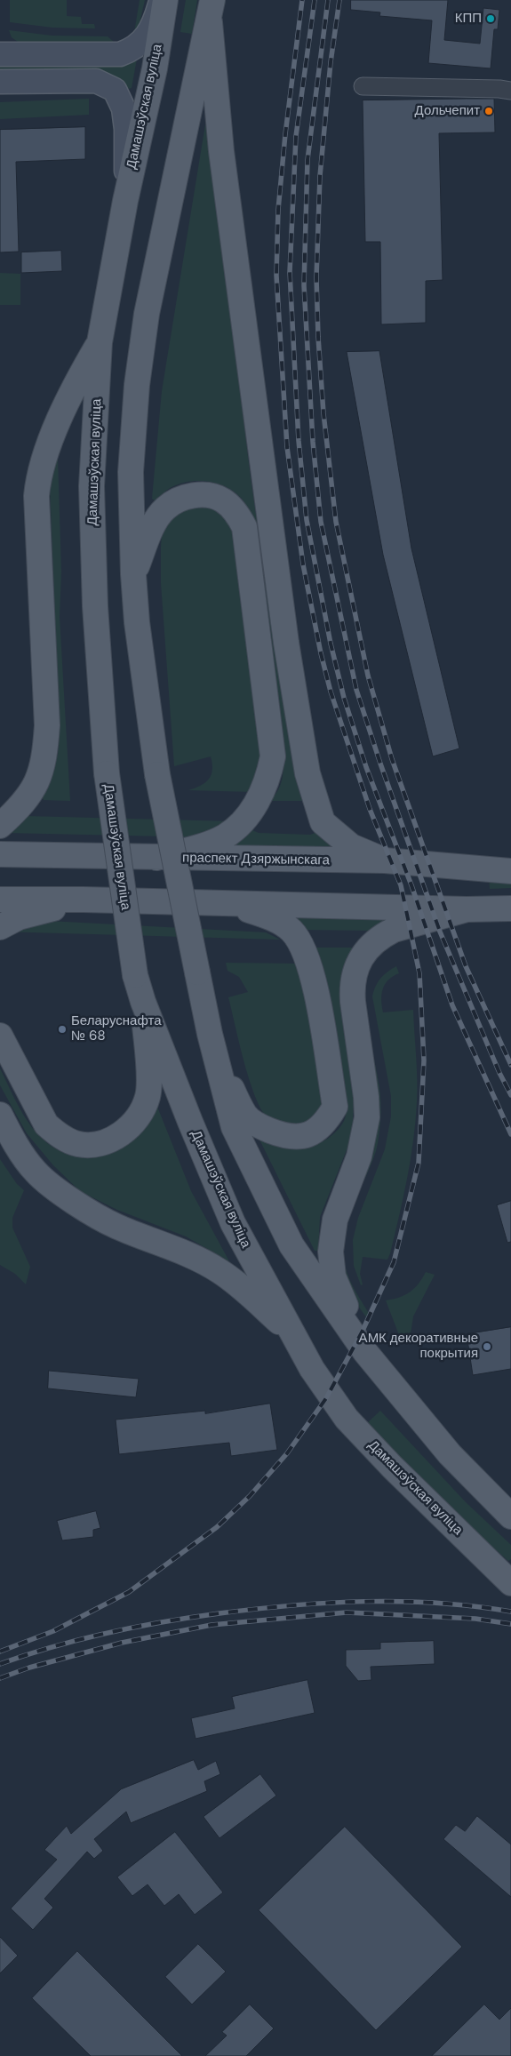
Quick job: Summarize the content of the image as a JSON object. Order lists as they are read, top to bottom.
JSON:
{
  "streets": {
    "main road": ["Дамашэўская вуліца", "праспект Дзяржынскага"]
  },
  "places": [
    "КПП",
    "Дольчепит",
    "Беларуснафта № 68",
    "АМК декоративные покрытия"
  ]
}
